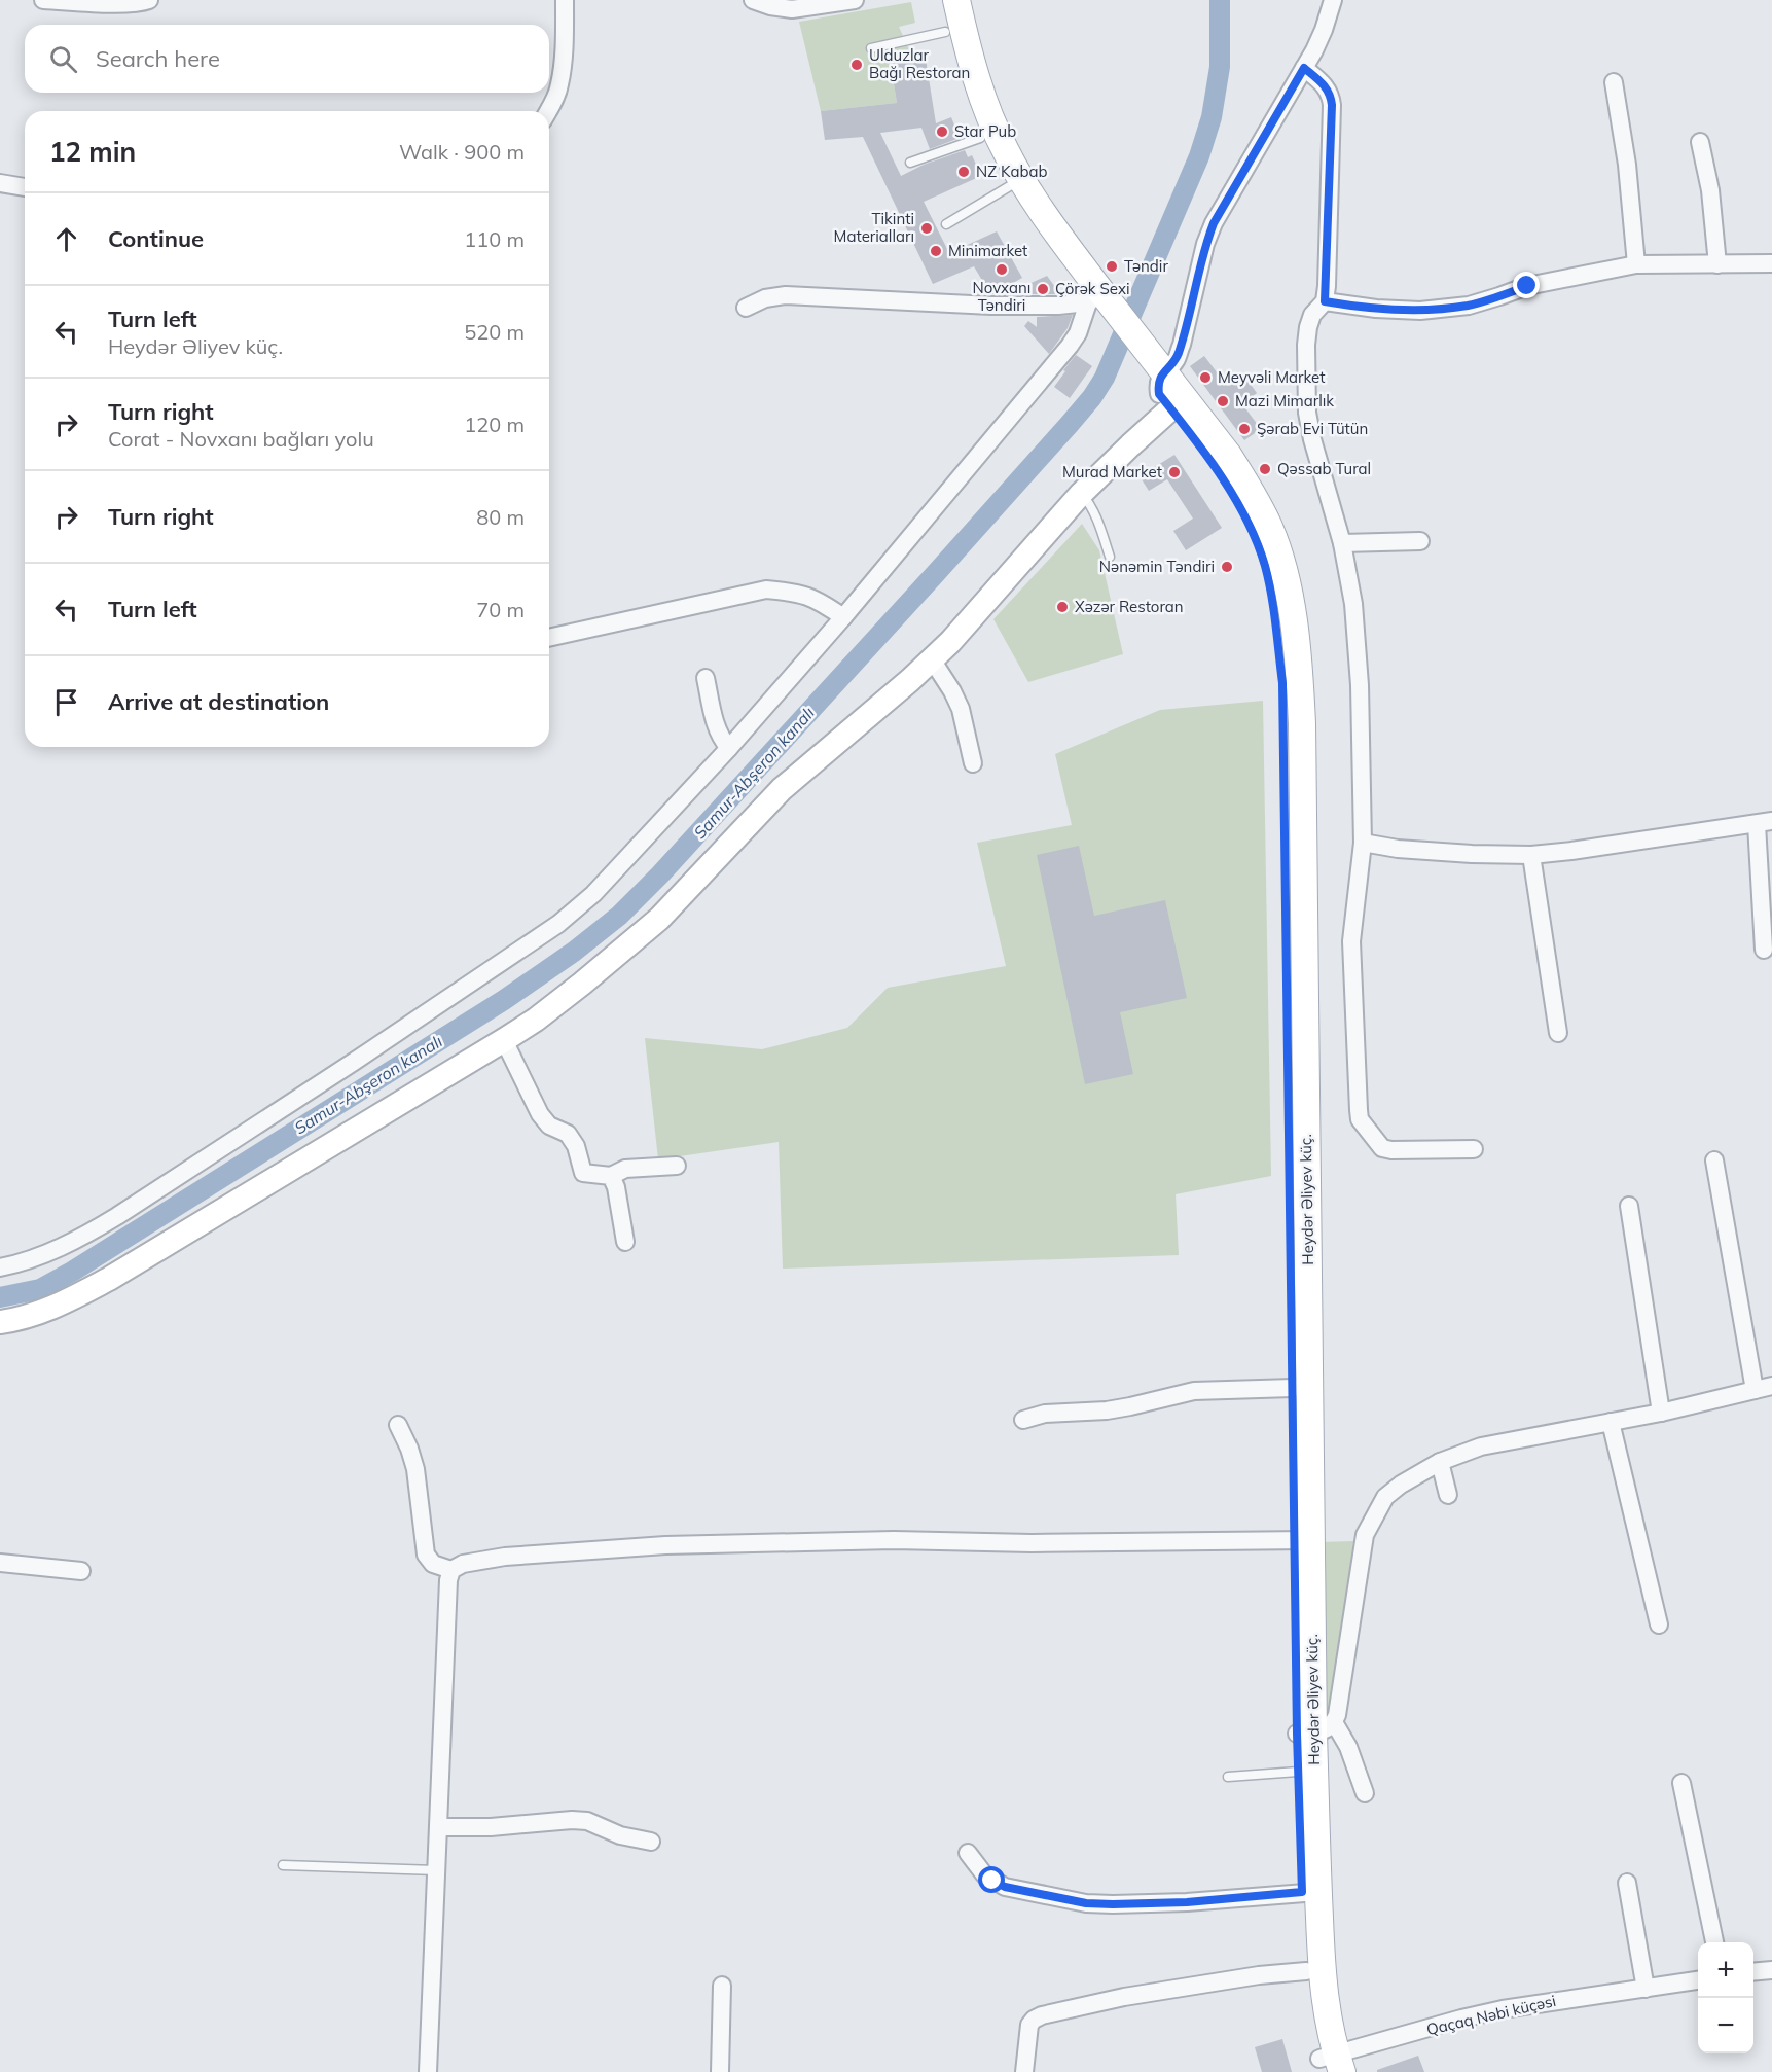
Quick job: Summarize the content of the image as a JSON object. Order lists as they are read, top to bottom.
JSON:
{
  "streets": {
    "main road": ["Heydər Əliyev küç."],
    "street": ["Qaçaq Nəbi küçəsi"]
  },
  "crossings": [
    ["Heydər Əliyev küç.", "Qaçaq Nəbi küçəsi"]
  ],
  "water": ["Samur-Abşeron kanalı"],
  "places": [
    "Ulduzlar Bağı Restoran",
    "Star Pub",
    "NZ Kabab",
    "Tikinti Materialları",
    "Minimarket",
    "Təndir",
    "Novxanı Təndiri",
    "Çörək Sexi",
    "Meyvəli Market",
    "Mazi Mimarlık",
    "Şərab Evi Tütün",
    "Qəssab Tural",
    "Murad Market",
    "Nənəmin Təndiri",
    "Xəzər Restoran"
  ],
  "page": {
    "search": "Search here",
    "heading": ["12 min", "Walk · 900 m"],
    "list": [
      ["Continue", "110 m"],
      ["Turn left", "Heydər Əliyev küç.", "520 m"],
      ["Turn right", "Corat - Novxanı bağları yolu", "120 m"],
      ["Turn right", "80 m"],
      ["Turn left", "70 m"],
      "Arrive at destination"
    ],
    "map_buttons": ["+", "−"]
  }
}
